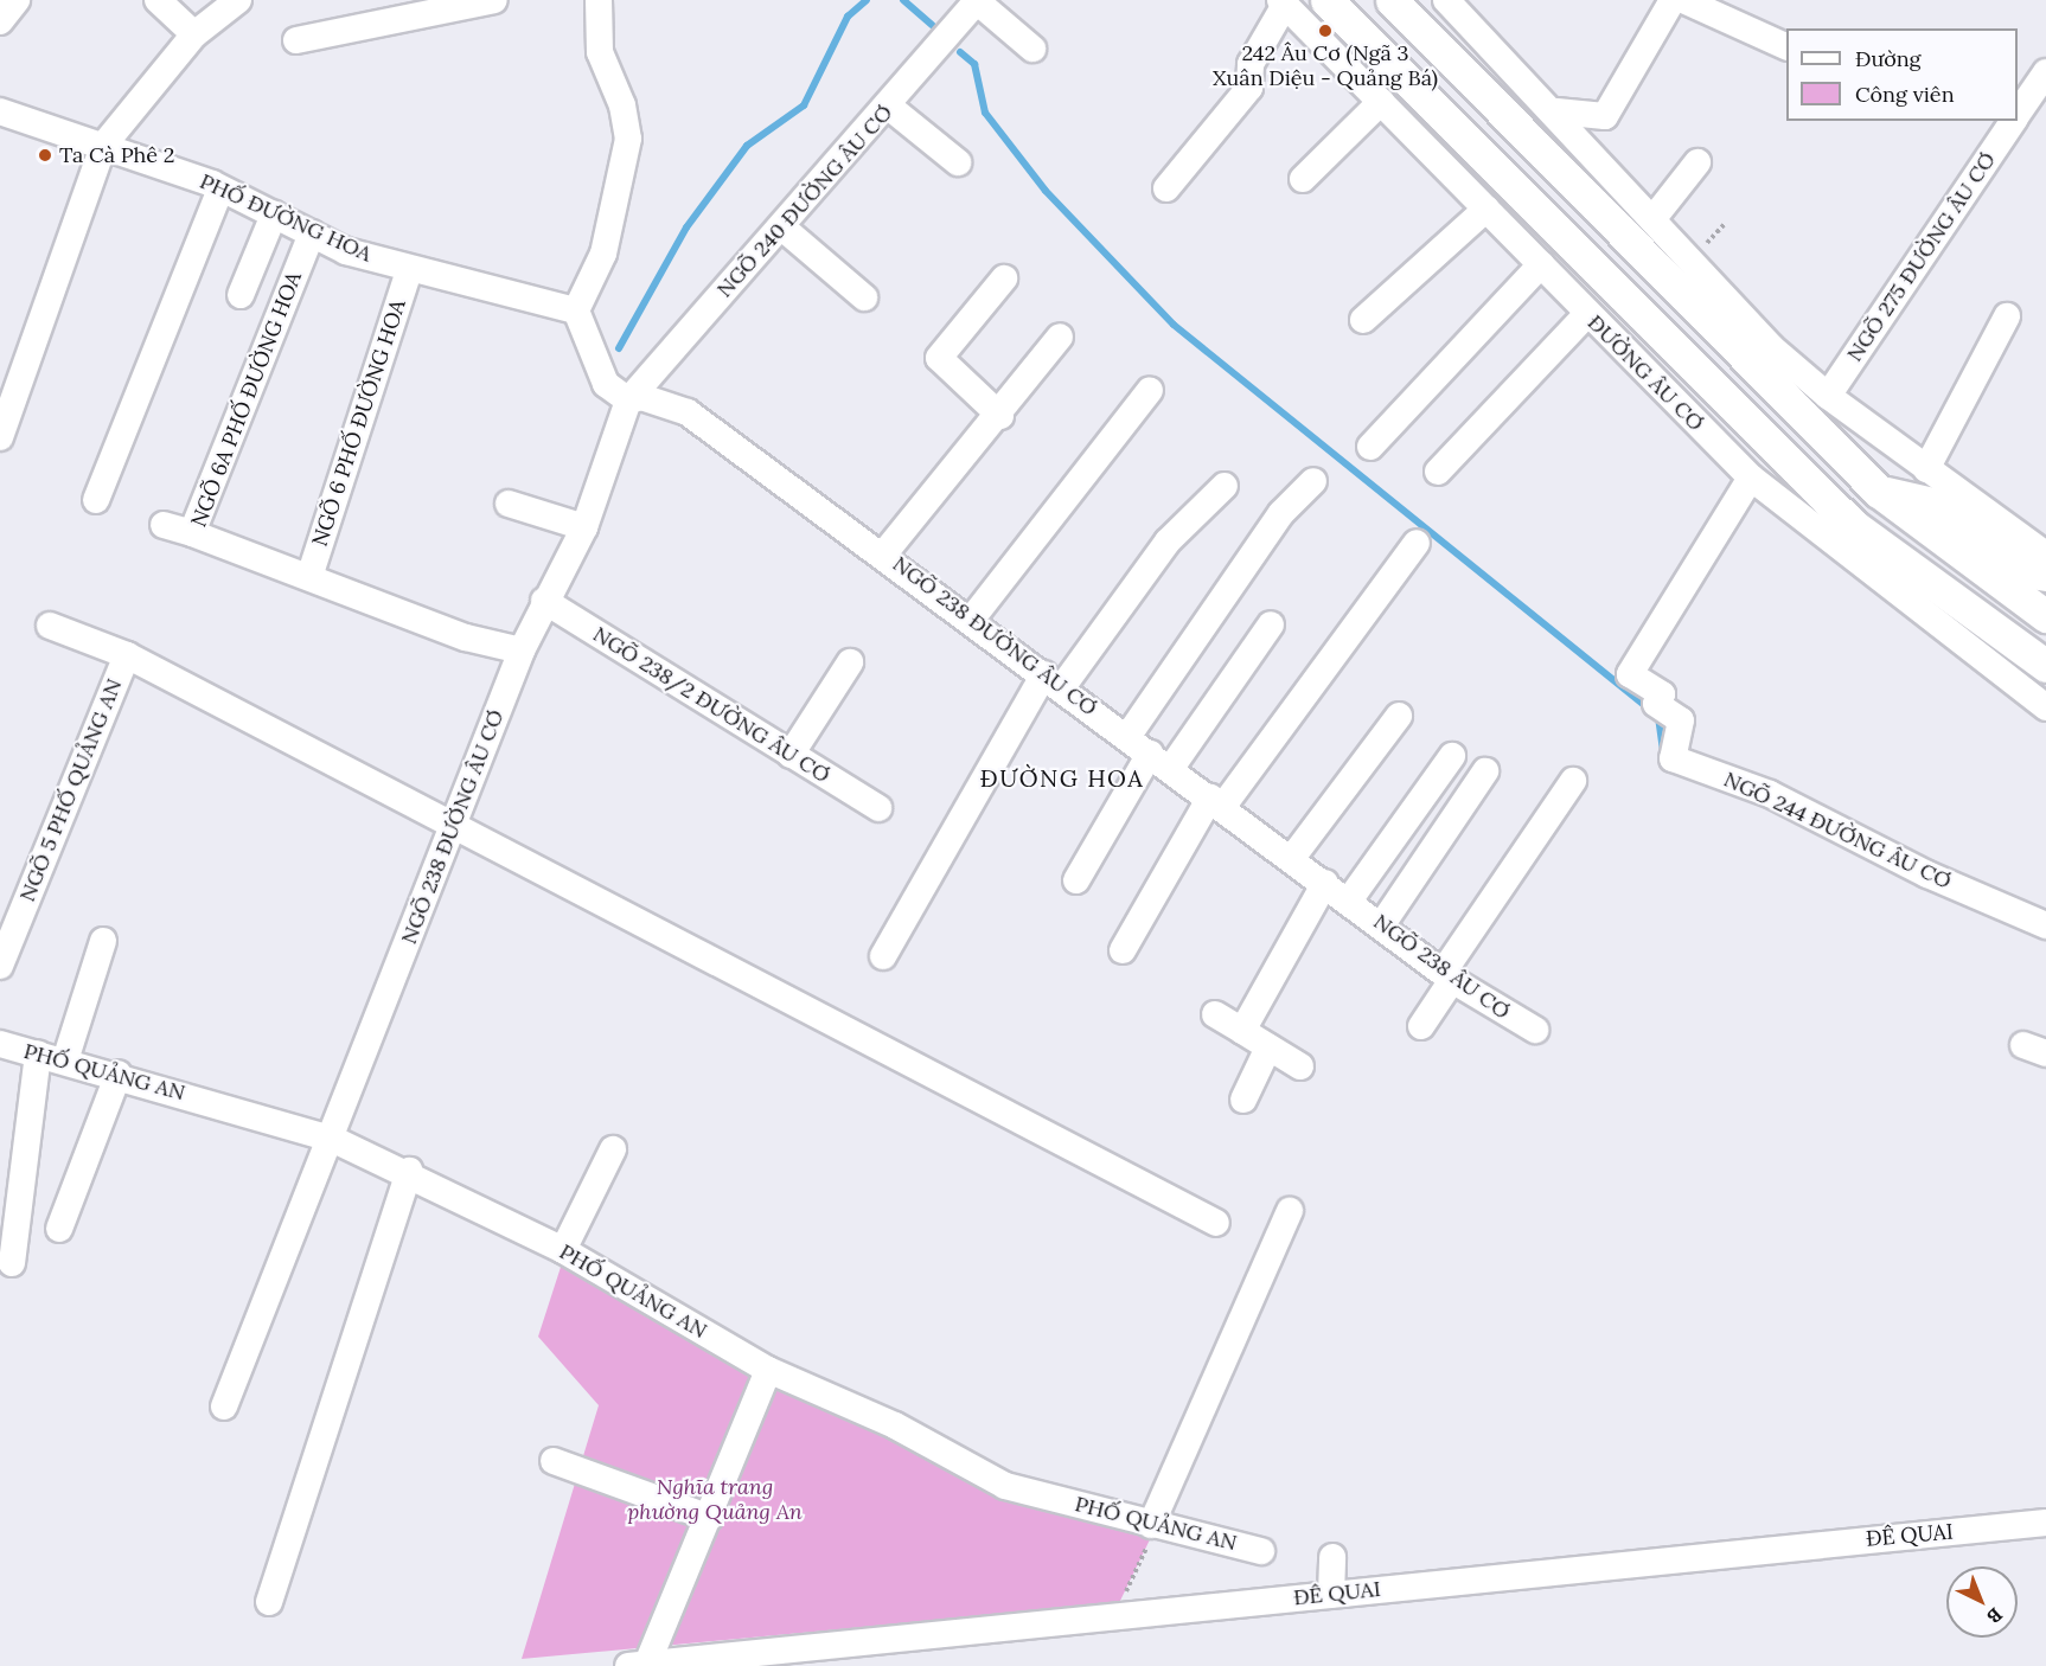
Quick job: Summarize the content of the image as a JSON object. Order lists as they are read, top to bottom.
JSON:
{
  "streets": {
    "main road": ["ĐƯỜNG ÂU CƠ"],
    "street": [
      "NGÕ 240 ĐƯỜNG ÂU CƠ",
      "PHỐ ĐƯỜNG HOA",
      "NGÕ 275 ĐƯỜNG ÂU CƠ",
      "NGÕ 6A PHỐ ĐƯỜNG HOA",
      "NGÕ 6 PHỐ ĐƯỜNG HOA",
      "NGÕ 238 ĐƯỜNG ÂU CƠ",
      "NGÕ 238/2 ĐƯỜNG ÂU CƠ",
      "NGÕ 5 PHỐ QUẢNG AN",
      "NGÕ 244 ĐƯỜNG ÂU CƠ",
      "NGÕ 238 ÂU CƠ",
      "PHỐ QUẢNG AN",
      "ĐÊ QUAI"
    ]
  },
  "crossings": [
    ["NGÕ 240 ĐƯỜNG ÂU CƠ", "NGÕ 238 ĐƯỜNG ÂU CƠ"],
    ["PHỐ ĐƯỜNG HOA", "NGÕ 6A PHỐ ĐƯỜNG HOA"],
    ["PHỐ ĐƯỜNG HOA", "NGÕ 6 PHỐ ĐƯỜNG HOA"],
    ["ĐƯỜNG ÂU CƠ", "NGÕ 244 ĐƯỜNG ÂU CƠ"],
    ["NGÕ 6A PHỐ ĐƯỜNG HOA", "NGÕ 6 PHỐ ĐƯỜNG HOA"],
    ["NGÕ 6A PHỐ ĐƯỜNG HOA", "NGÕ 238 ĐƯỜNG ÂU CƠ"],
    ["NGÕ 238 ĐƯỜNG ÂU CƠ", "NGÕ 238/2 ĐƯỜNG ÂU CƠ"],
    ["NGÕ 238 ĐƯỜNG ÂU CƠ", "NGÕ 238 ÂU CƠ"],
    ["NGÕ 238 ĐƯỜNG ÂU CƠ", "PHỐ QUẢNG AN"]
  ],
  "districts": ["ĐƯỜNG HOA"],
  "parks": ["Nghĩa trang phường Quảng An"],
  "places": ["242 Âu Cơ (Ngã 3 Xuân Diệu - Quảng Bá)", "Ta Cà Phê 2"],
  "legend": ["Đường", "Công viên"],
  "north": "bottom right"
}
